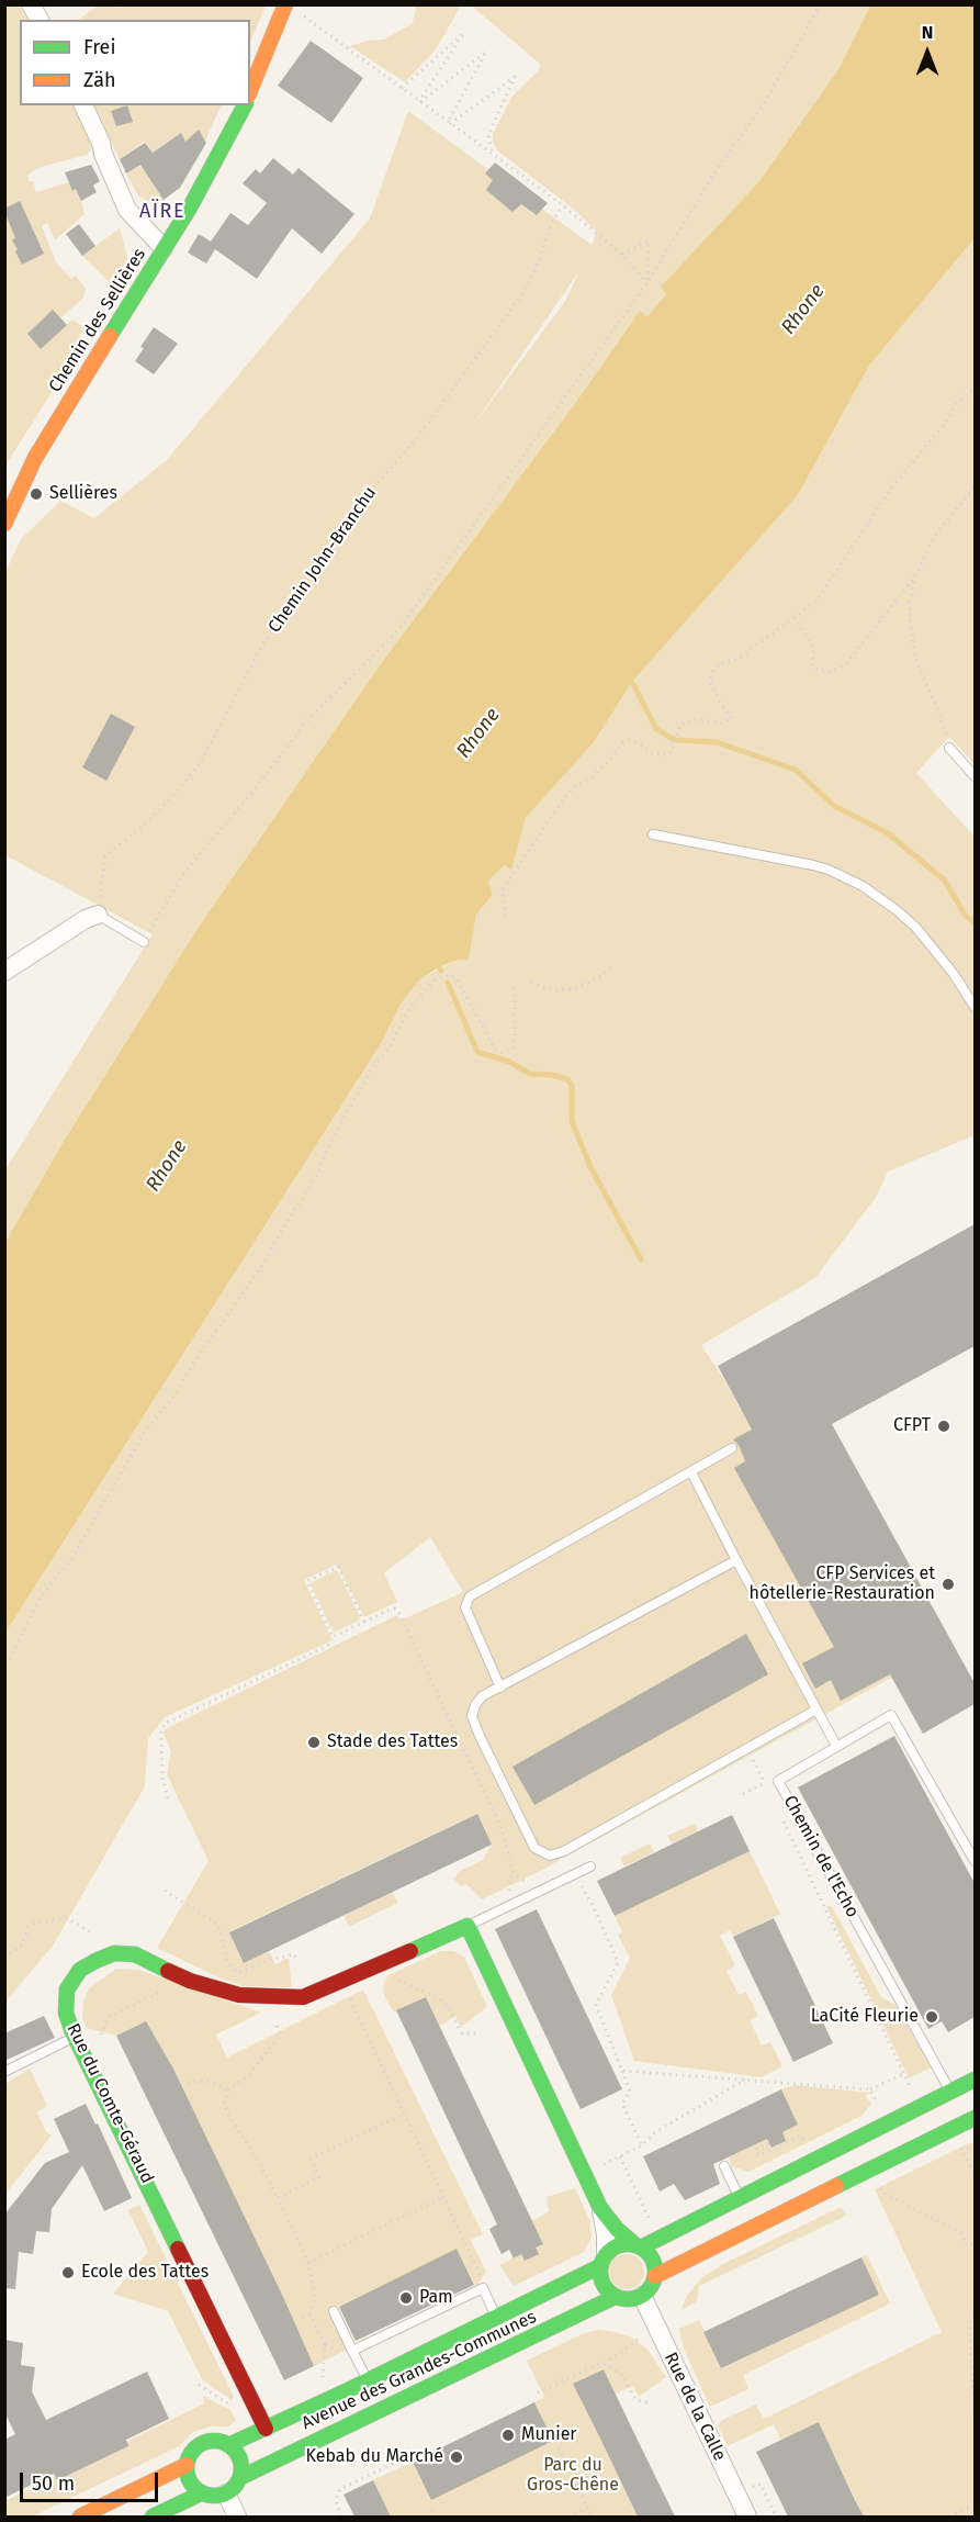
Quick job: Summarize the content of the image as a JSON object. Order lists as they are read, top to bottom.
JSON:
{
  "streets": {
    "street": [
      "Chemin des Sellières",
      "Rue du Comte-Géraud",
      "Avenue des Grandes-Communes",
      "Rue de la Calle"
    ],
    "lane": ["Chemin de l'Echo"],
    "path": ["Chemin John-Branchu"]
  },
  "crossings": [
    ["Rue du Comte-Géraud", "Avenue des Grandes-Communes"],
    ["Avenue des Grandes-Communes", "Rue de la Calle"]
  ],
  "districts": ["AÏRE"],
  "water": ["Rhone"],
  "parks": ["Parc du Gros-Chêne"],
  "places": [
    "Sellières",
    "CFPT",
    "CFP Services et hôtellerie-Restauration",
    "Stade des Tattes",
    "LaCité Fleurie",
    "Ecole des Tattes",
    "Pam",
    "Munier",
    "Kebab du Marché"
  ],
  "legend": ["Frei", "Zäh"],
  "scale_bar": "50 m",
  "north": "top"
}
